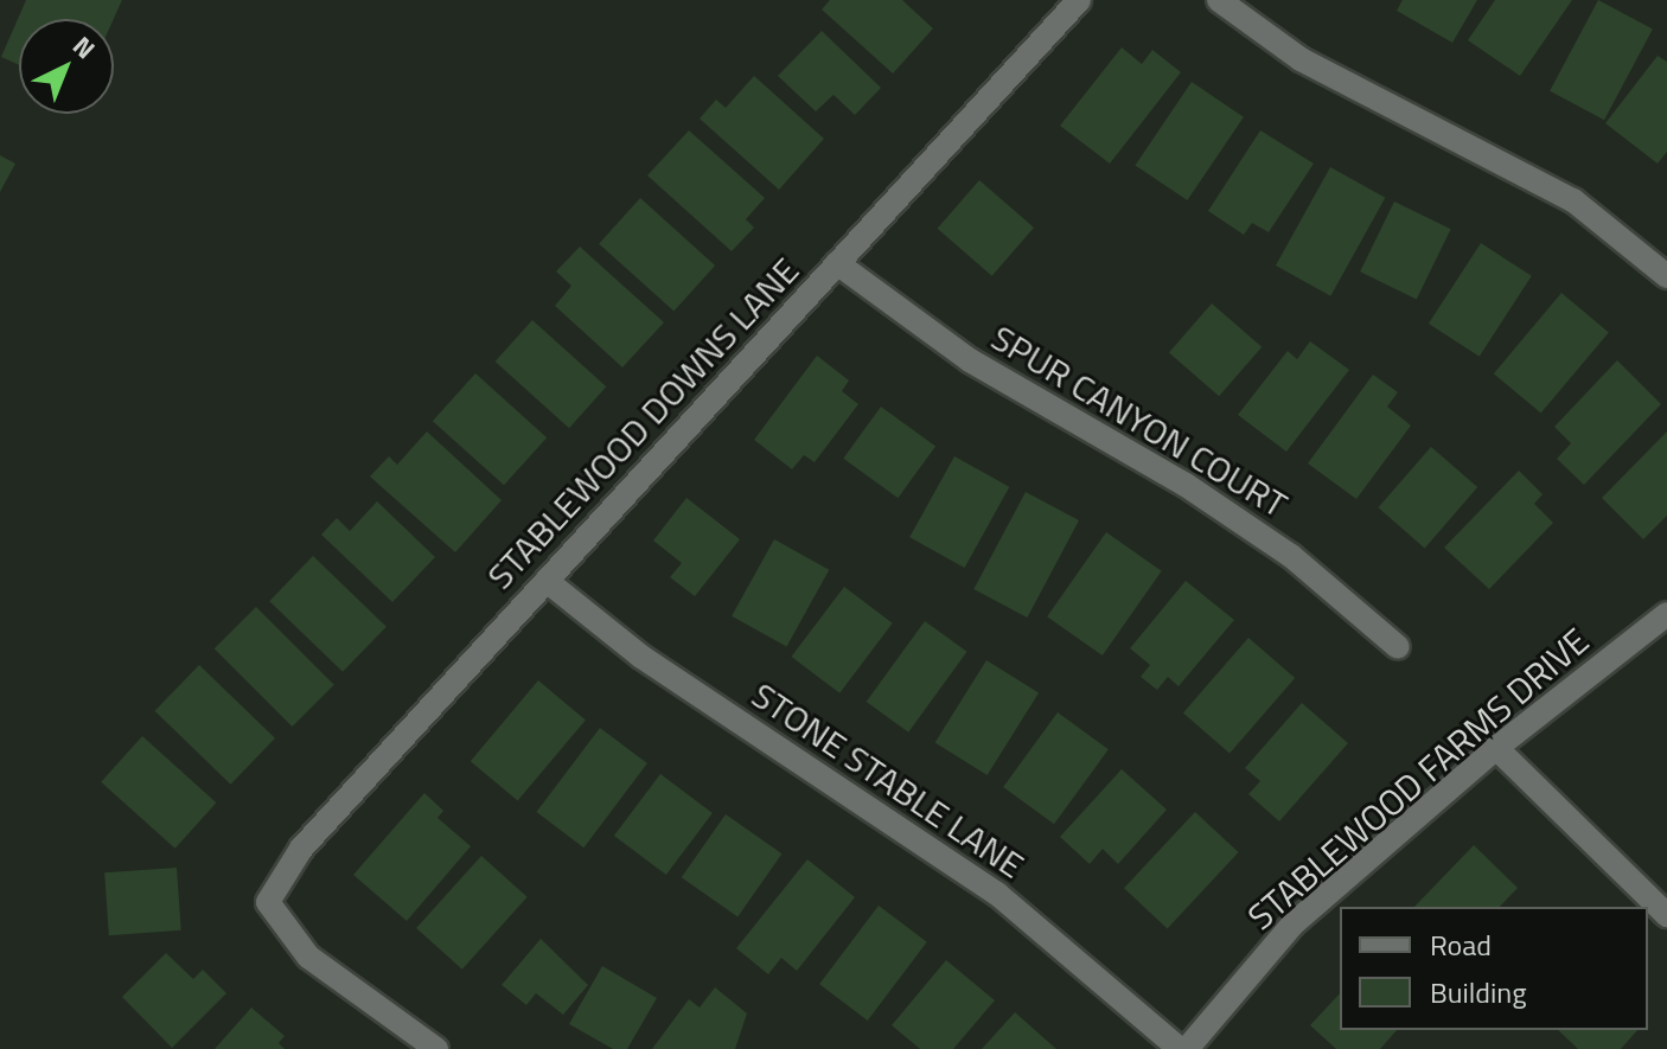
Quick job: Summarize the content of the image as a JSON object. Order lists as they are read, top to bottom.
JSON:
{
  "streets": {
    "street": [
      "SPUR CANYON COURT",
      "STABLEWOOD DOWNS LANE",
      "STABLEWOOD FARMS DRIVE",
      "STONE STABLE LANE"
    ]
  },
  "crossings": [
    ["SPUR CANYON COURT", "STABLEWOOD DOWNS LANE"],
    ["STABLEWOOD DOWNS LANE", "STONE STABLE LANE"]
  ],
  "legend": ["Road", "Building"],
  "north": "top right"
}
